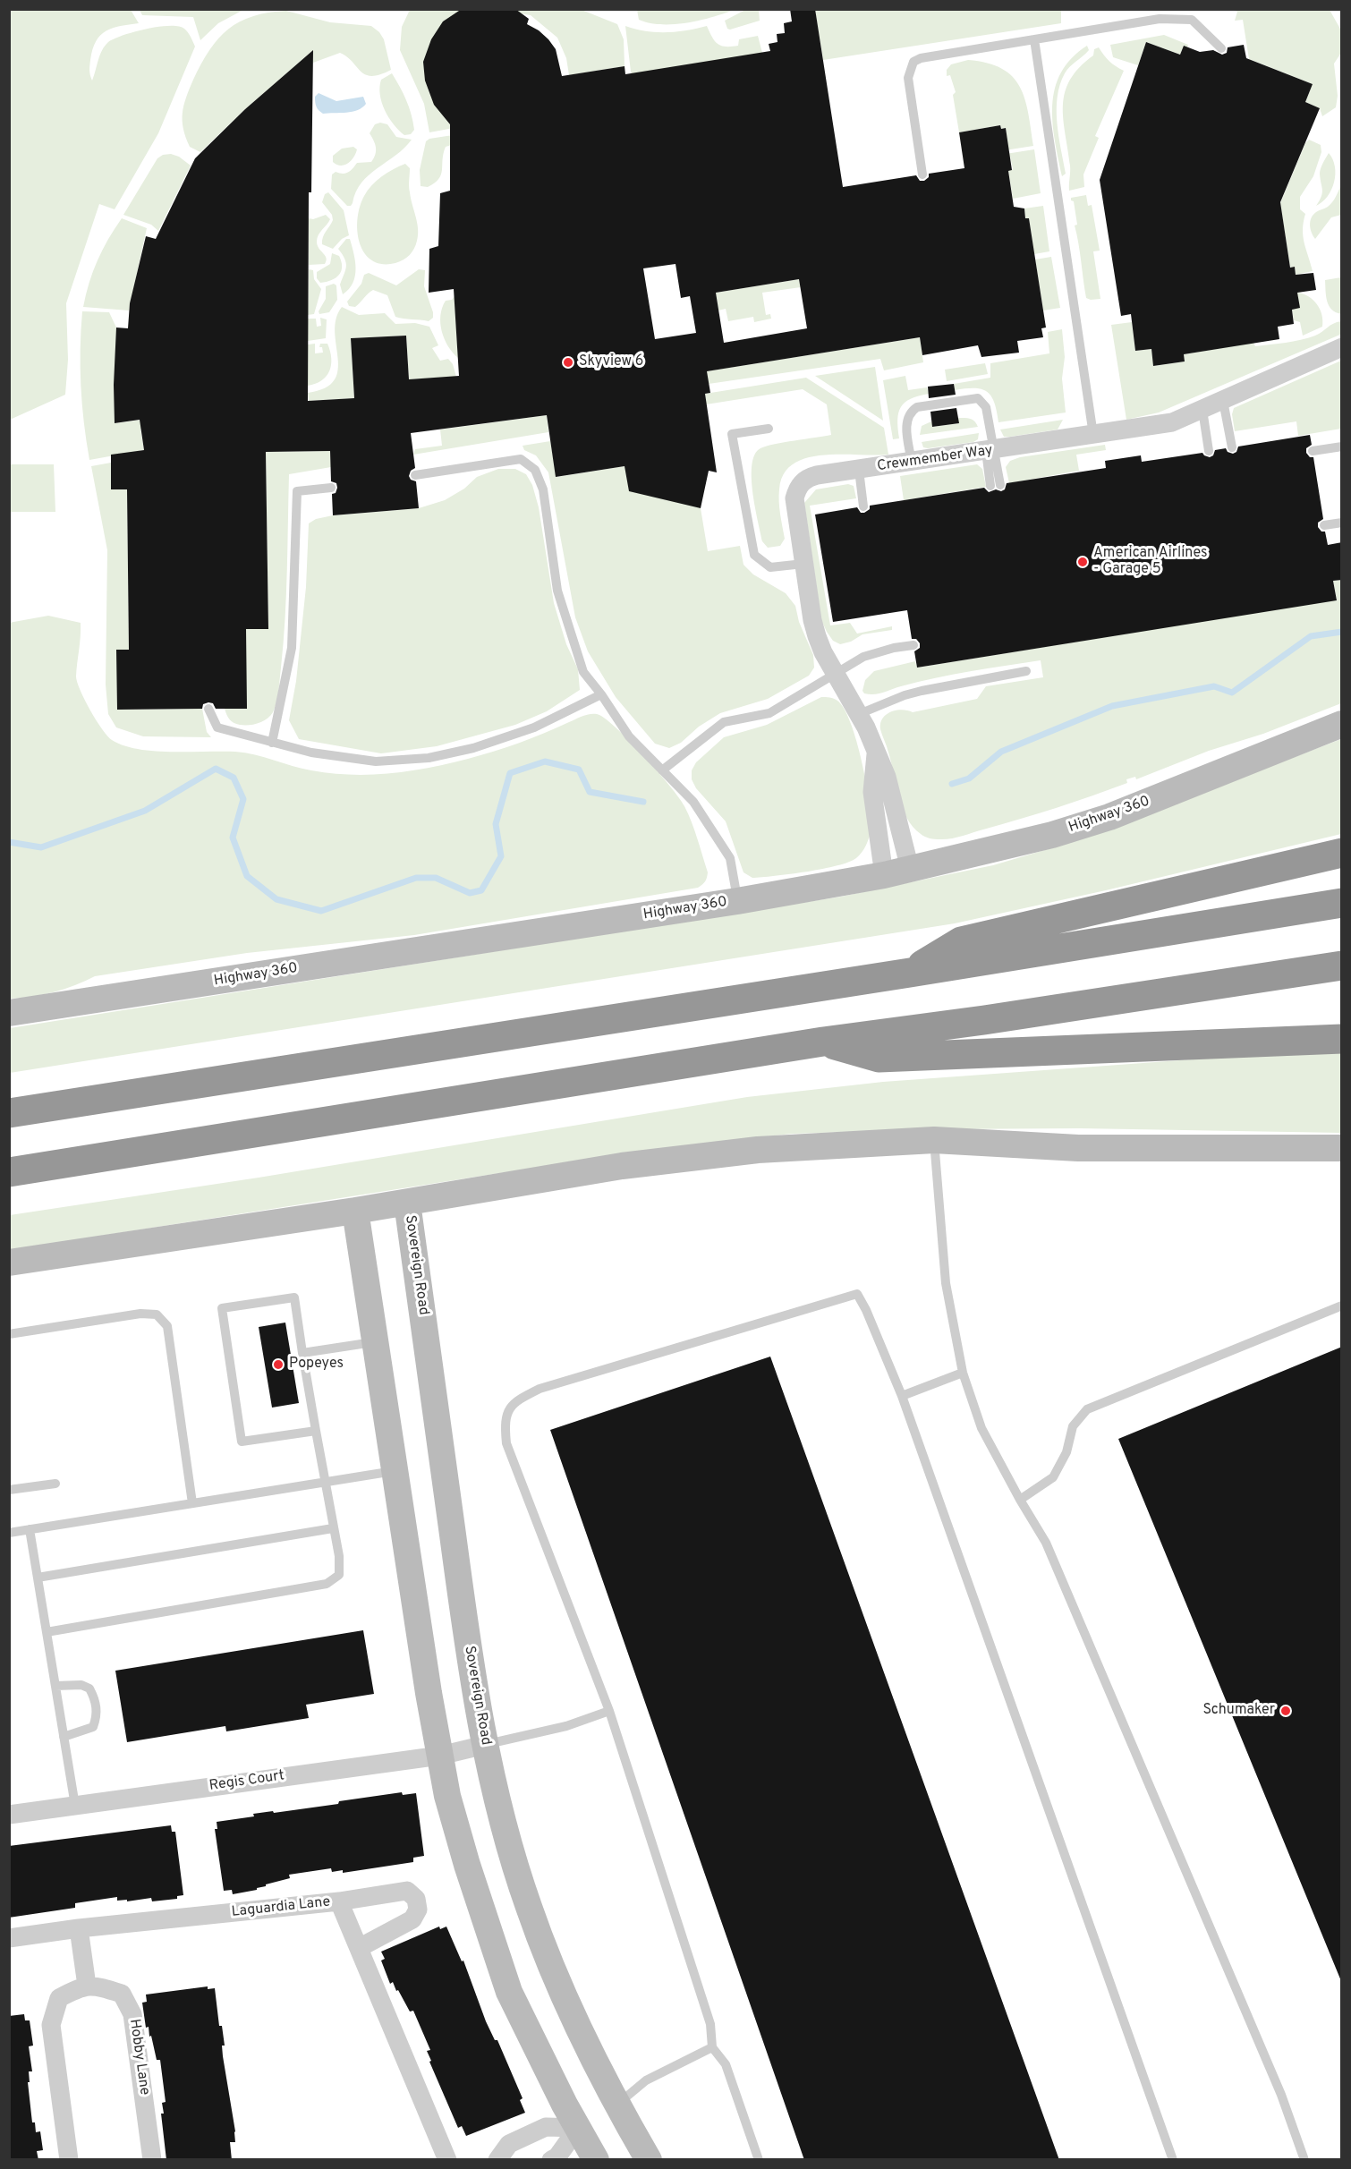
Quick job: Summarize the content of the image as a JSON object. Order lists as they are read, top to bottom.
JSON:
{
  "streets": {
    "main road": ["Highway 360", "Sovereign Road"],
    "street": [
      "Crewmember Way",
      "Regis Court",
      "Laguardia Lane",
      "Hobby Lane"
    ]
  },
  "crossings": [
    ["Crewmember Way", "Highway 360"],
    ["Sovereign Road", "Regis Court"]
  ],
  "places": [
    "Skyview 6",
    "American Airlines - Garage 5",
    "Popeyes",
    "Schumaker"
  ]
}
